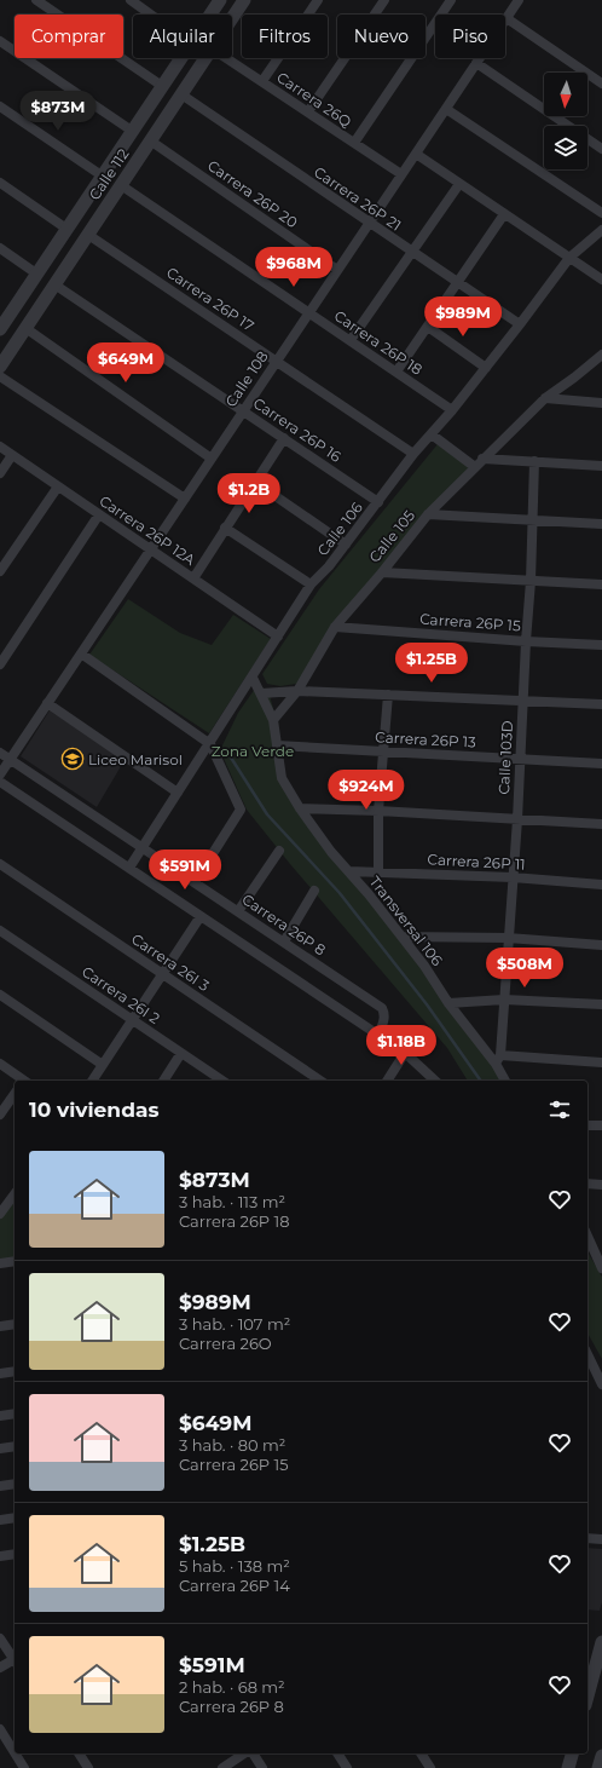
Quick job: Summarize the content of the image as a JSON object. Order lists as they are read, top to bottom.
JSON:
{
  "streets": {
    "street": [
      "Carrera 26Q",
      "Calle 112",
      "Carrera 26P 20",
      "Carrera 26P 21",
      "Carrera 26P 17",
      "Carrera 26P 18",
      "Calle 108",
      "Carrera 26P 16",
      "Calle 106",
      "Carrera 26P 12A",
      "Calle 105",
      "Carrera 26P 15",
      "Carrera 26P 13",
      "Calle 103D",
      "Carrera 26P 11",
      "Transversal 106",
      "Carrera 26P 8",
      "Carrera 26I 3",
      "Carrera 26I 2"
    ]
  },
  "crossings": [
    ["Carrera 26Q", "Calle 108"],
    ["Calle 112", "Carrera 26P 20"],
    ["Calle 112", "Carrera 26P 21"],
    ["Calle 112", "Carrera 26P 17"],
    ["Calle 112", "Carrera 26P 18"],
    ["Calle 112", "Carrera 26P 16"],
    ["Carrera 26P 20", "Calle 108"],
    ["Carrera 26P 21", "Calle 108"],
    ["Carrera 26P 21", "Calle 106"],
    ["Carrera 26P 17", "Calle 108"],
    ["Carrera 26P 17", "Calle 106"],
    ["Carrera 26P 18", "Calle 108"],
    ["Carrera 26P 18", "Calle 106"],
    ["Calle 108", "Carrera 26P 16"],
    ["Calle 108", "Carrera 26P 12A"],
    ["Calle 108", "Carrera 26P 8"],
    ["Carrera 26P 16", "Calle 106"],
    ["Calle 106", "Carrera 26P 12A"],
    ["Calle 106", "Carrera 26P 8"],
    ["Calle 105", "Carrera 26P 15"],
    ["Carrera 26P 15", "Calle 103D"],
    ["Carrera 26P 13", "Calle 103D"],
    ["Carrera 26P 13", "Transversal 106"],
    ["Calle 103D", "Carrera 26P 11"],
    ["Calle 103D", "Transversal 106"],
    ["Carrera 26P 11", "Transversal 106"]
  ],
  "parks": ["Zona Verde"],
  "places": {
    "school or university": ["Liceo Marisol"]
  },
  "north": "bottom",
  "page": {
    "chip": [
      "Comprar",
      "Alquilar",
      "Filtros",
      "Nuevo",
      "Piso"
    ],
    "price": [
      "$873M",
      "$968M",
      "$989M",
      "$649M",
      "$1.2B",
      "$1.25B",
      "$924M",
      "$591M",
      "$508M",
      "$1.18B"
    ],
    "heading": "10 viviendas",
    "list": [
      {
        "name": "$873M",
        "note": "3 hab. · 113 m² · Carrera 26P 18"
      },
      {
        "name": "$989M",
        "note": "3 hab. · 107 m² · Carrera 26O"
      },
      {
        "name": "$649M",
        "note": "3 hab. · 80 m² · Carrera 26P 15"
      },
      {
        "name": "$1.25B",
        "note": "5 hab. · 138 m² · Carrera 26P 14"
      },
      {
        "name": "$591M",
        "note": "2 hab. · 68 m² · Carrera 26P 8"
      }
    ]
  }
}
